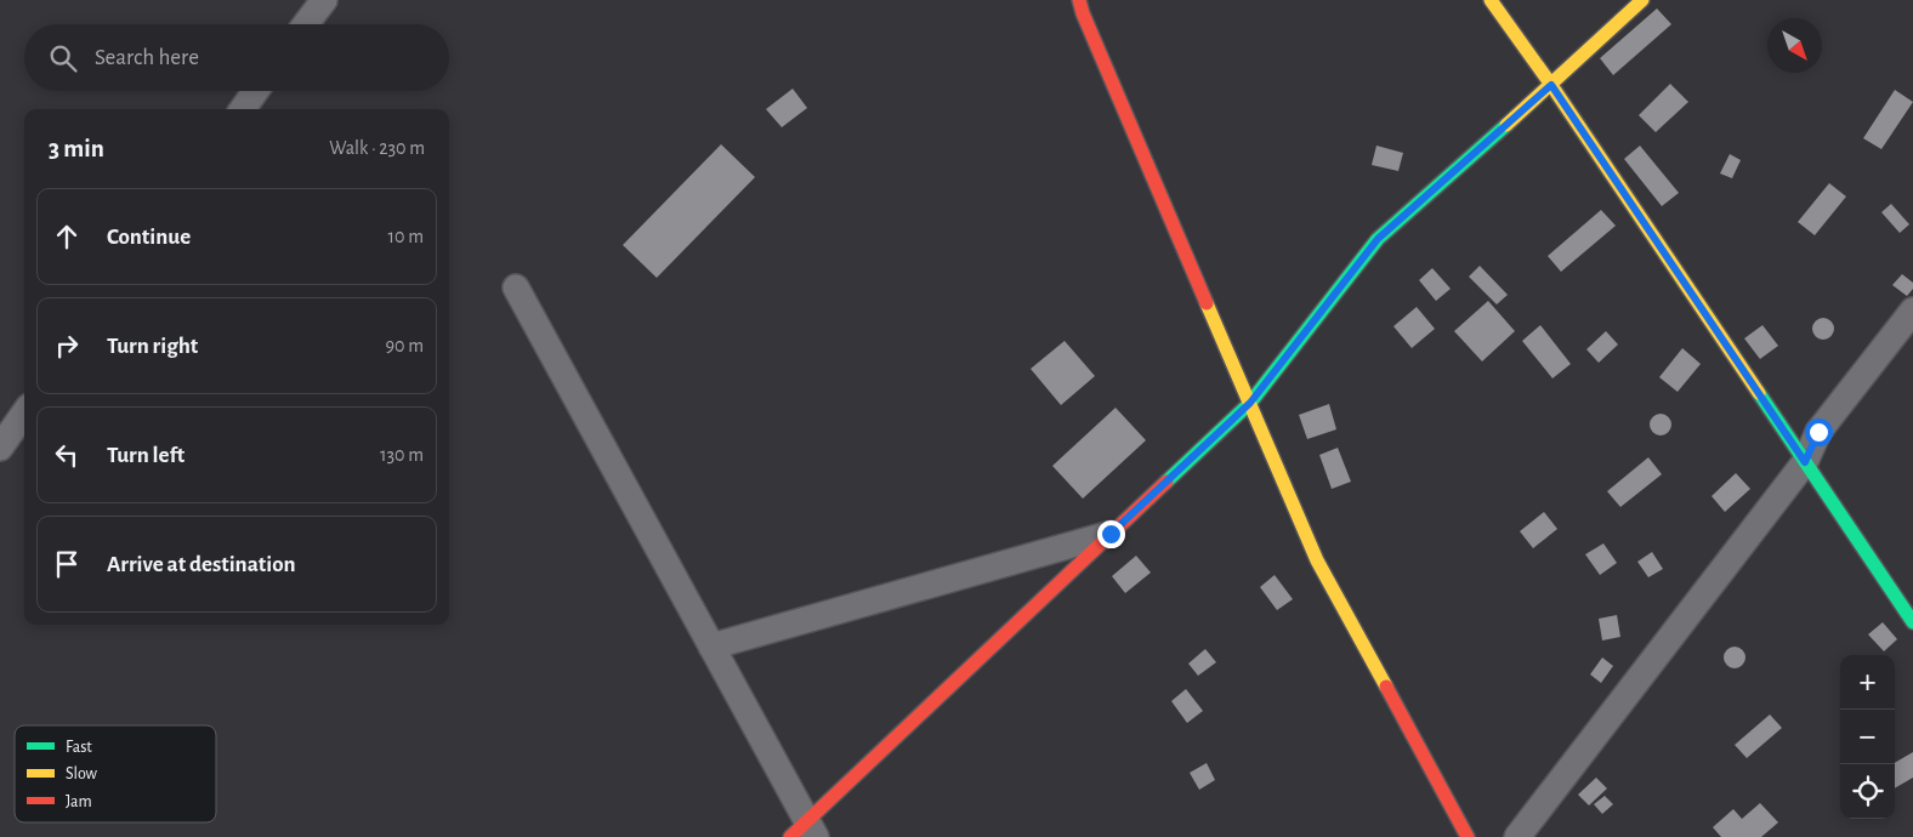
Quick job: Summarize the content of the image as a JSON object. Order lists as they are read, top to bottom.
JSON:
{
  "legend": ["Fast", "Slow", "Jam"],
  "north": "bottom right",
  "page": {
    "search": "Search here",
    "heading": ["3 min", "Walk · 230 m"],
    "list": [
      ["Continue", "10 m"],
      ["Turn right", "90 m"],
      ["Turn left", "130 m"],
      "Arrive at destination"
    ],
    "map_buttons": ["+", "−"]
  }
}
